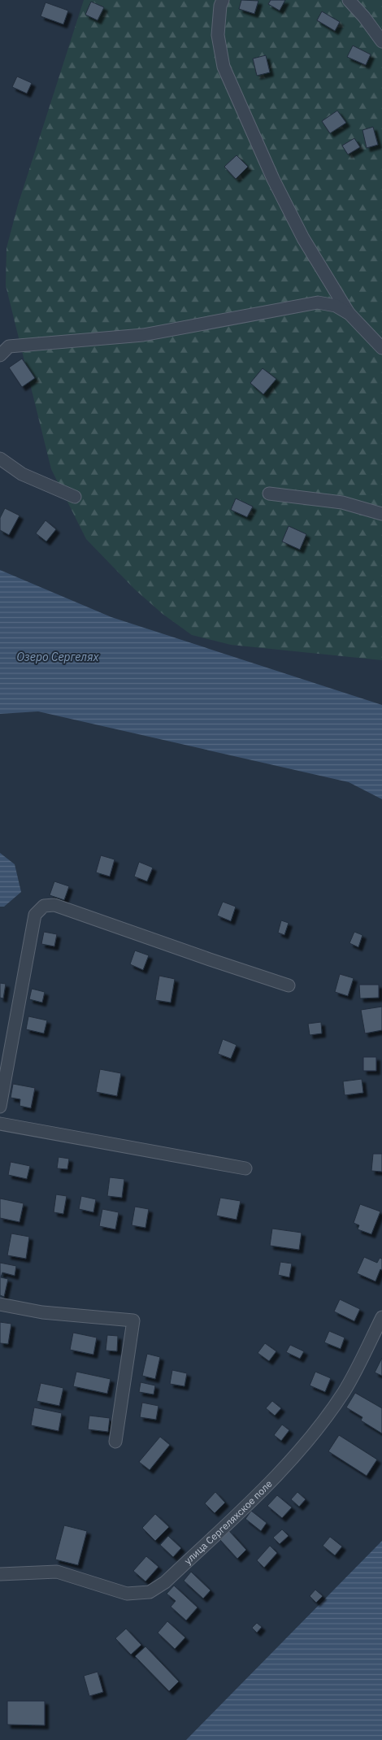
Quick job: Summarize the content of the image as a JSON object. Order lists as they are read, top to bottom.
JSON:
{
  "streets": {
    "street": ["улица Сергеляхское поле"]
  },
  "water": ["Озеро Сергелях"]
}
